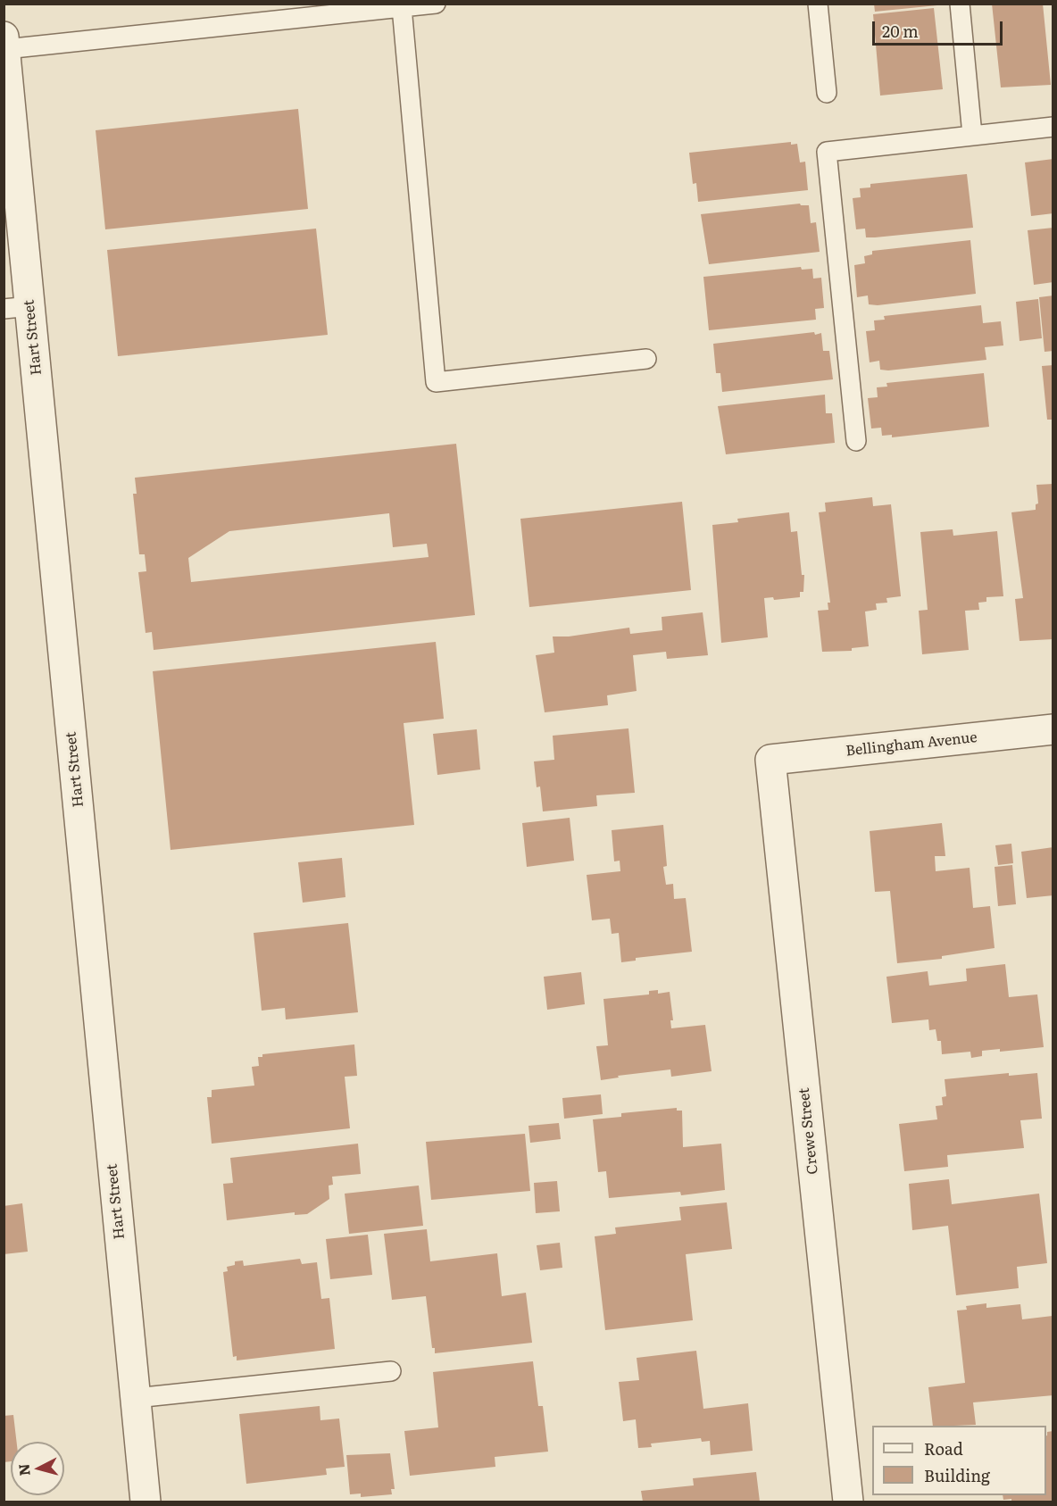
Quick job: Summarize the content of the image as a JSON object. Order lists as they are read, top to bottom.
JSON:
{
  "streets": {
    "street": ["Hart Street", "Bellingham Avenue", "Crewe Street"]
  },
  "crossings": [
    ["Bellingham Avenue", "Crewe Street"]
  ],
  "legend": ["Road", "Building"],
  "scale_bar": "20 m",
  "north": "left"
}
